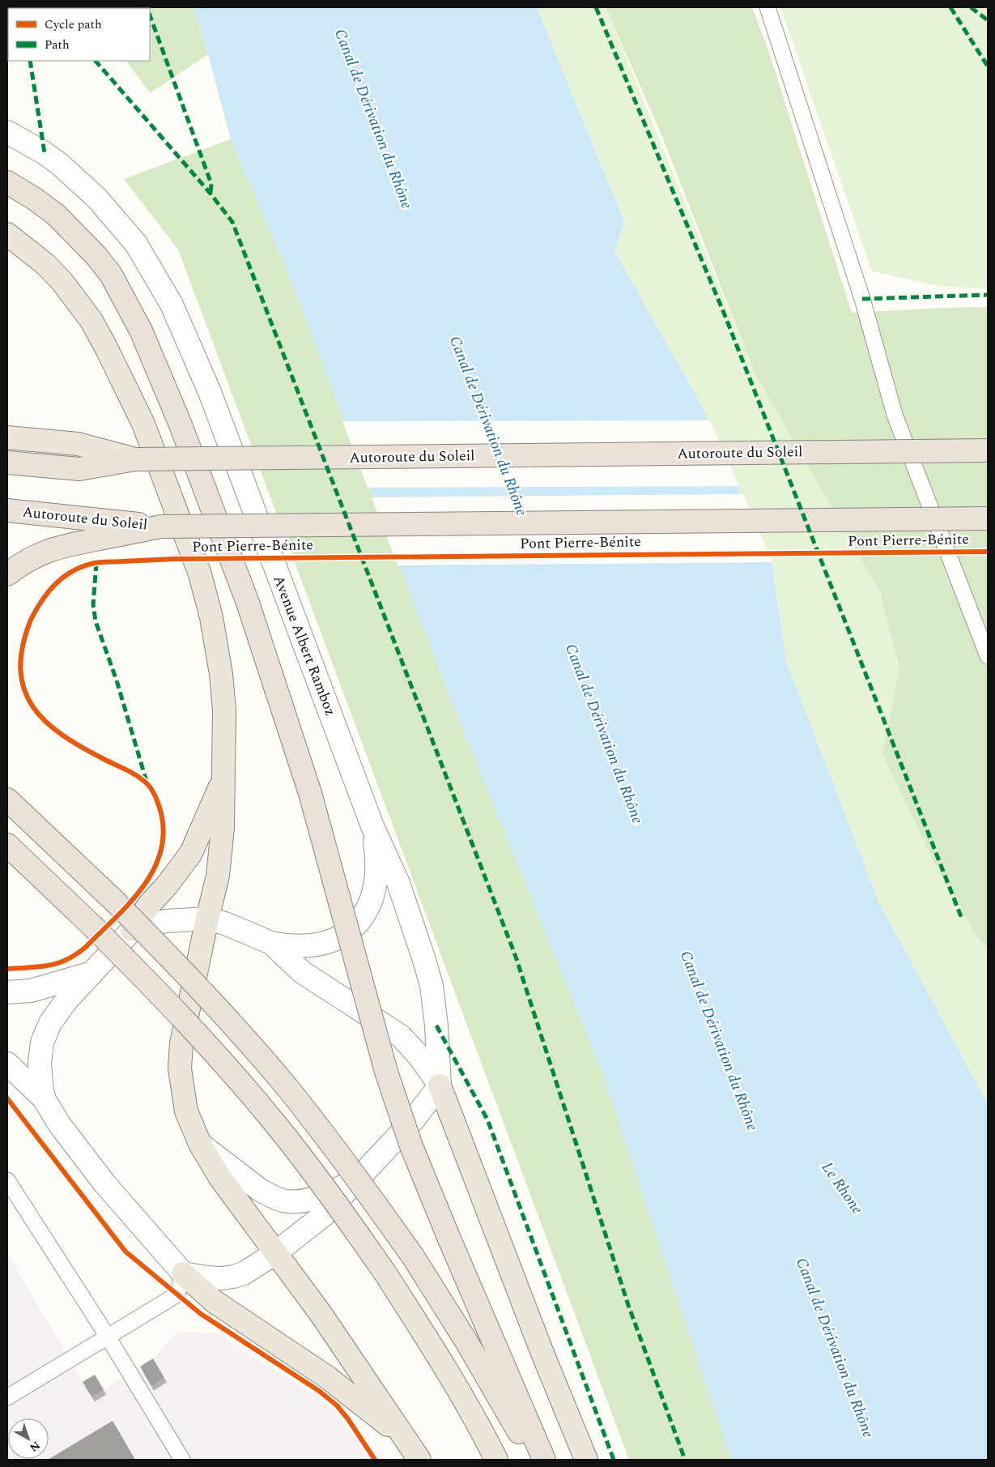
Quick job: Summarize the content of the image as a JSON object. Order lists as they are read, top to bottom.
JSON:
{
  "streets": {
    "highway": ["Autoroute du Soleil"],
    "street": ["Avenue Albert Ramboz"],
    "cycle path": ["Pont Pierre-Bénite"]
  },
  "water": ["Canal de Dérivation du Rhône", "Le Rhone"],
  "legend": ["Cycle path", "Path"],
  "north": "bottom right"
}
